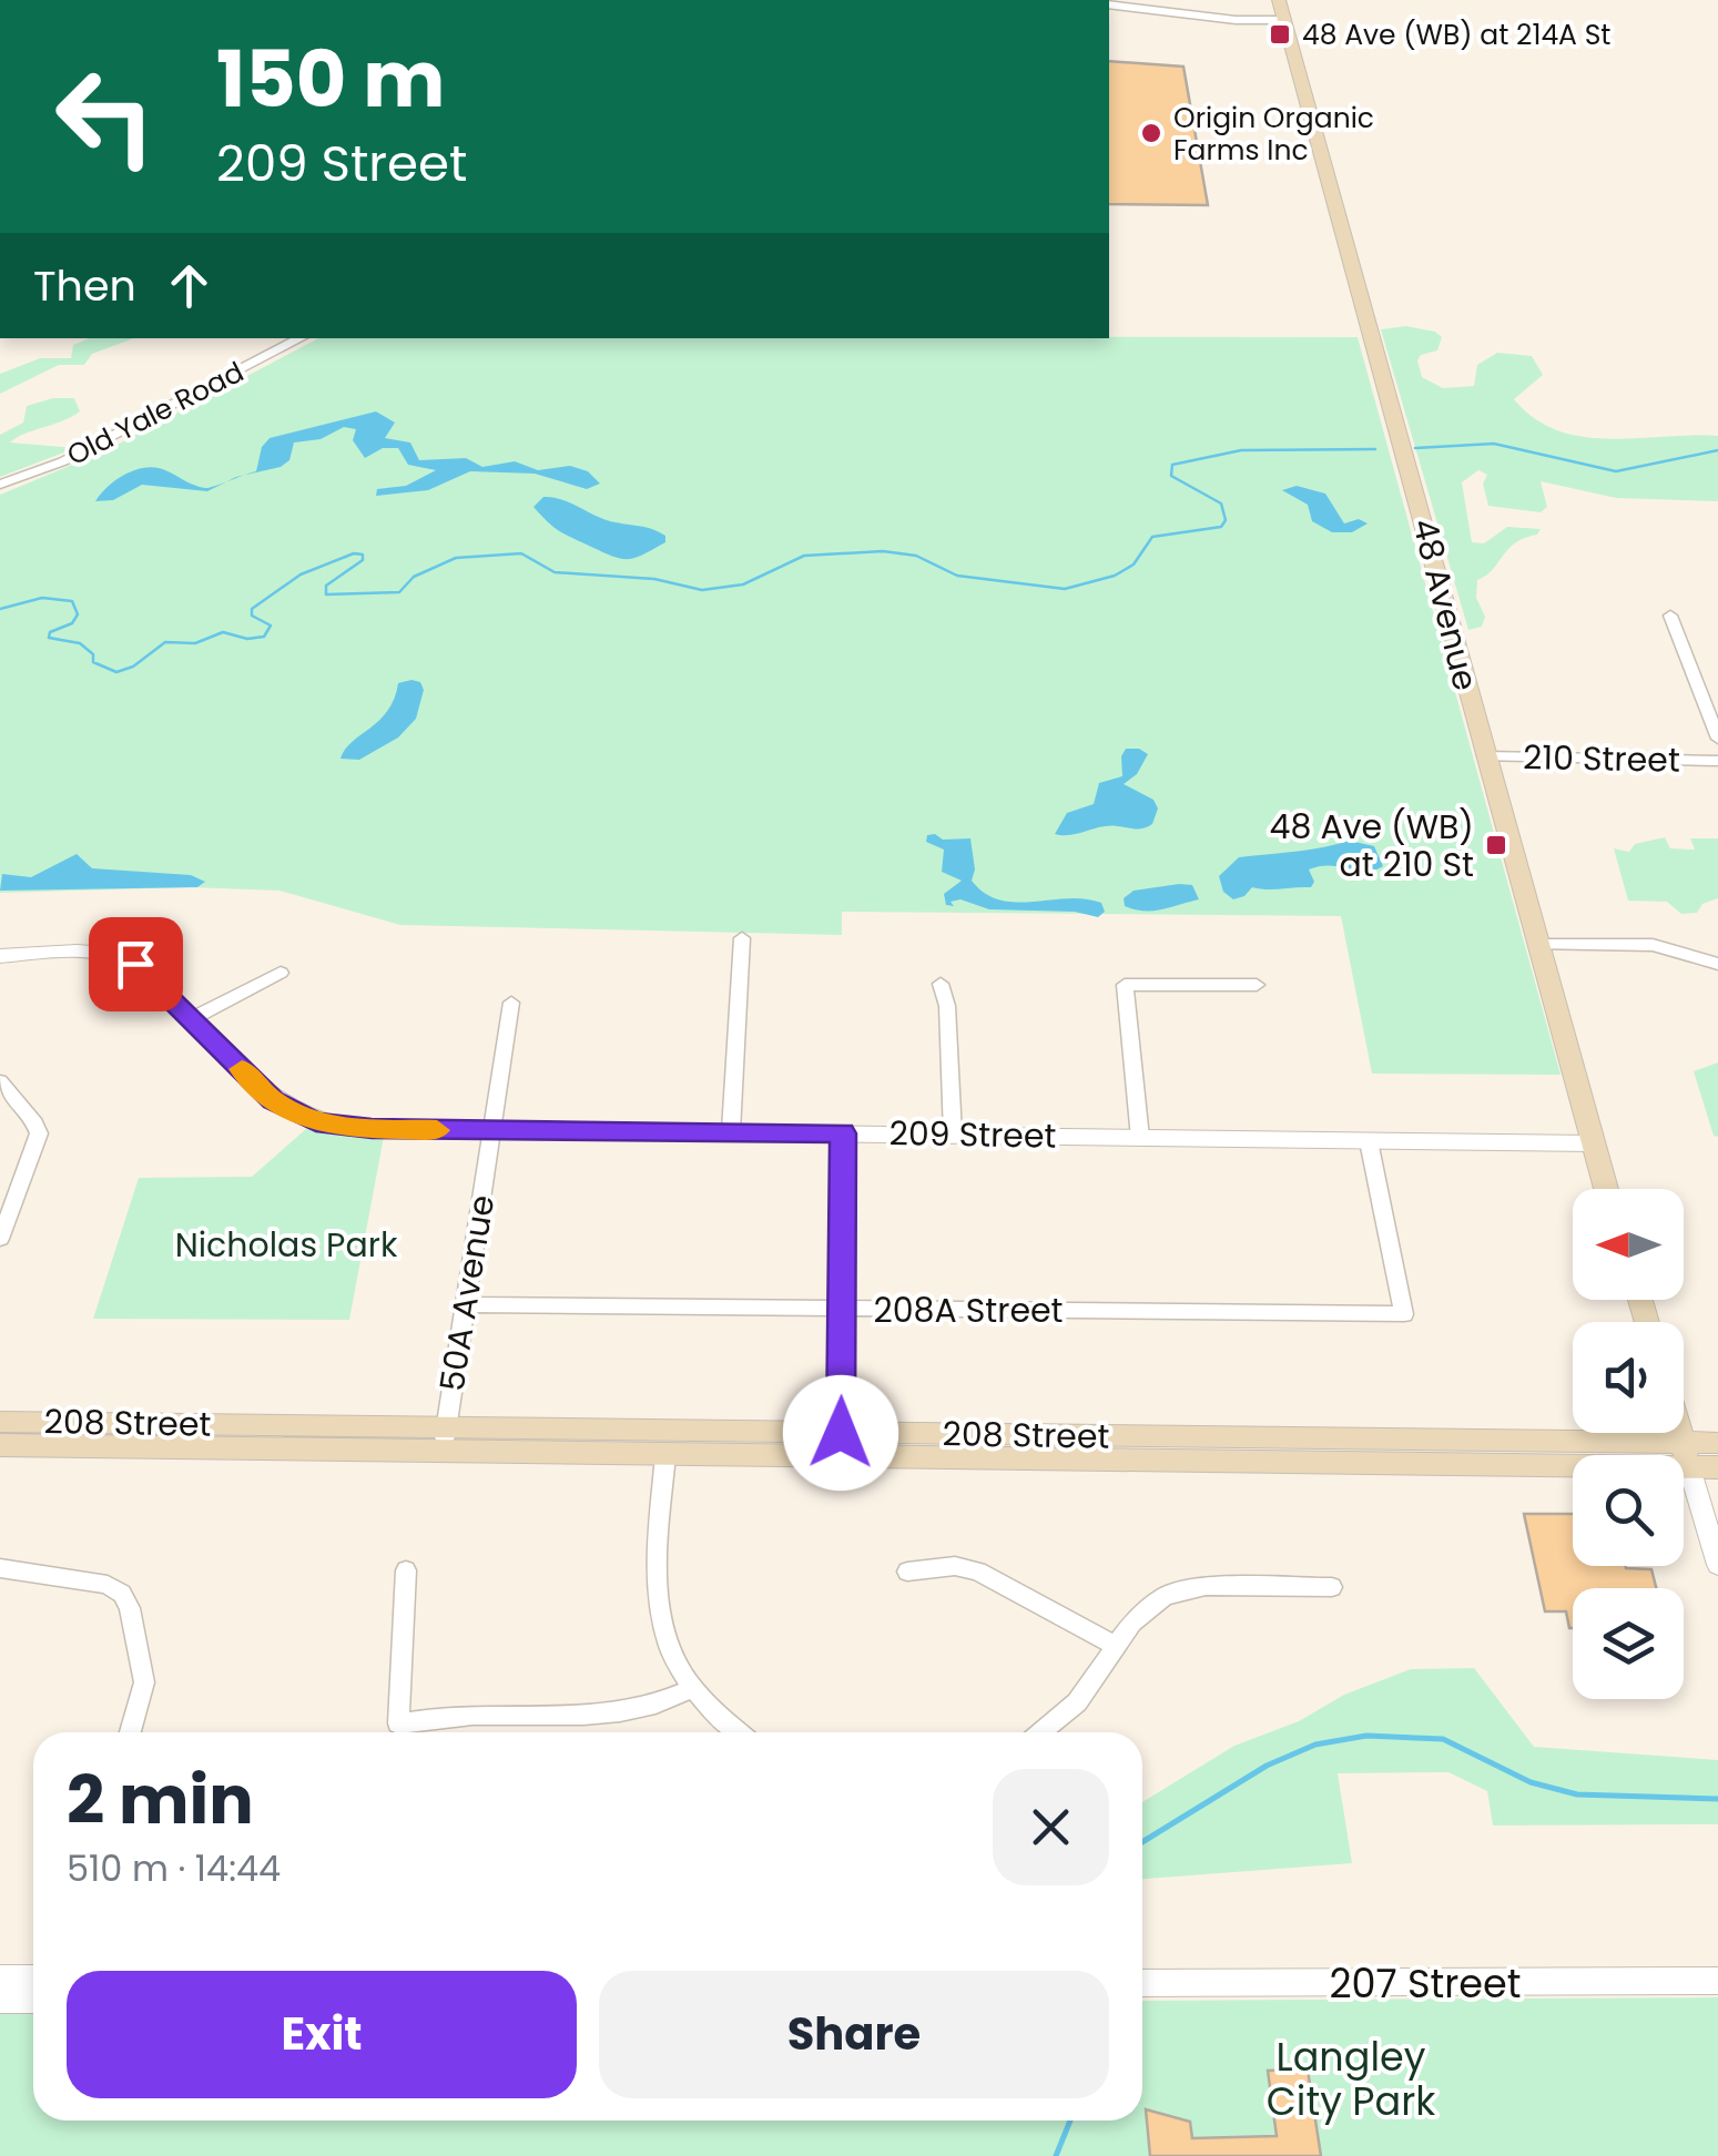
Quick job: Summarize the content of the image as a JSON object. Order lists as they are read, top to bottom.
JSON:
{
  "streets": {
    "main road": ["48 Avenue", "208 Street"],
    "street": [
      "Old Yale Road",
      "210 Street",
      "209 Street",
      "50A Avenue",
      "208A Street",
      "207 Street"
    ]
  },
  "crossings": [
    ["48 Avenue", "210 Street"],
    ["48 Avenue", "209 Street"],
    ["209 Street", "50A Avenue"],
    ["209 Street", "208A Street"],
    ["50A Avenue", "208A Street"],
    ["50A Avenue", "208 Street"]
  ],
  "parks": ["Nicholas Park", "Langley City Park"],
  "places": {
    "transit": ["48 Ave (WB) at 214A St", "48 Ave (WB) at 210 St"],
    "other": ["Origin Organic Farms Inc"]
  },
  "north": "left",
  "page": {
    "turn": ["150 m", "209 Street"],
    "then": "Then",
    "heading": ["2 min", "510 m · 14:44"],
    "buttons": ["Exit", "Share"]
  }
}
